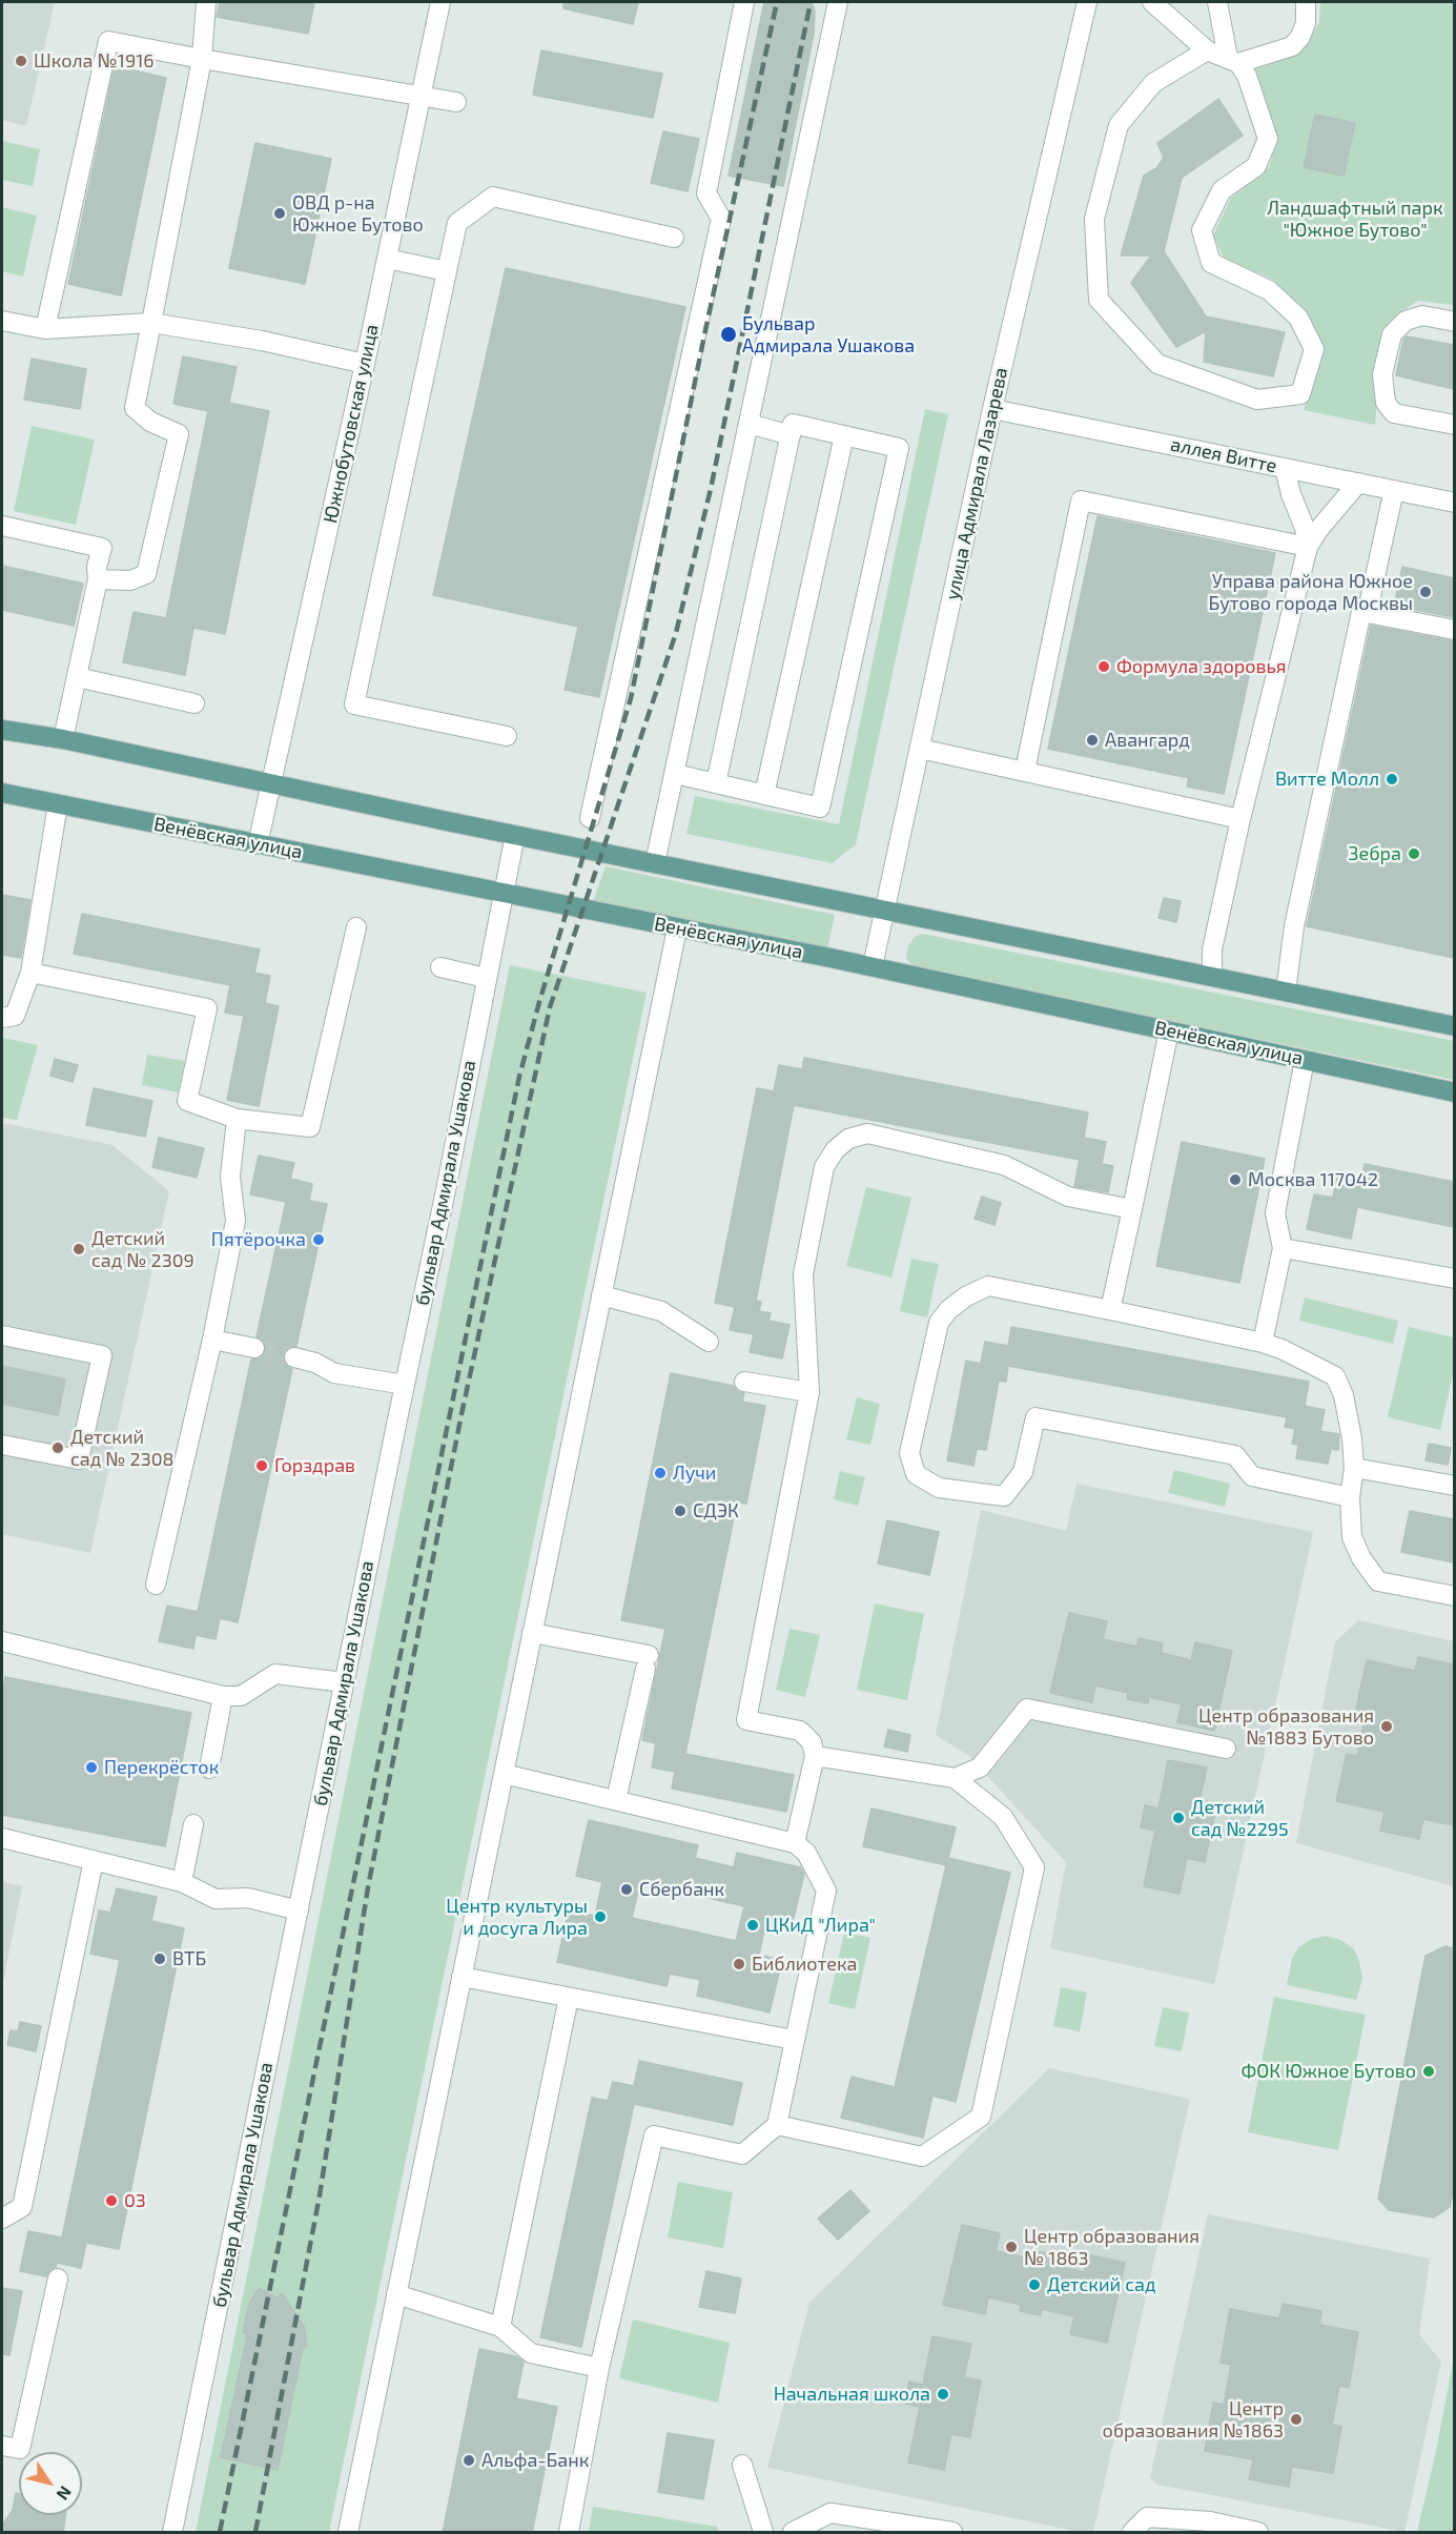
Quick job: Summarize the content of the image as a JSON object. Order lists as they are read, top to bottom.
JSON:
{
  "streets": {
    "main road": ["Венёвская улица"],
    "street": [
      "Южнобутовская улица",
      "аллея Витте",
      "улица Адмирала Лазарева",
      "бульвар Адмирала Ушакова"
    ]
  },
  "crossings": [
    ["Южнобутовская улица", "Венёвская улица"],
    ["аллея Витте", "улица Адмирала Лазарева"],
    ["улица Адмирала Лазарева", "Венёвская улица"],
    ["Венёвская улица", "бульвар Адмирала Ушакова"]
  ],
  "parks": ["Ландшафтный парк \"Южное Бутово\""],
  "places": [
    "Школа №1916",
    "ОВД р-на Южное Бутово",
    "Бульвар Адмирала Ушакова",
    "Управа района Южное Бутово города Москвы",
    "Формула здоровья",
    "Авангард",
    "Витте Молл",
    "Зебра",
    "Москва 117042",
    "Пятёрочка",
    "Детский сад № 2309",
    "Детский сад № 2308",
    "Горздрав",
    "Лучи",
    "СДЭК",
    "Центр образования №1883 Бутово",
    "Перекрёсток",
    "Детский сад №2295",
    "Сбербанк",
    "Центр культуры и досуга Лира",
    "ЦКиД \"Лира\"",
    "ВТБ",
    "Библиотека",
    "ФОК Южное Бутово",
    "03",
    "Центр образования № 1863",
    "Детский сад",
    "Начальная школа",
    "Центр образования №1863",
    "Альфа-Банк"
  ],
  "north": "bottom right"
}
